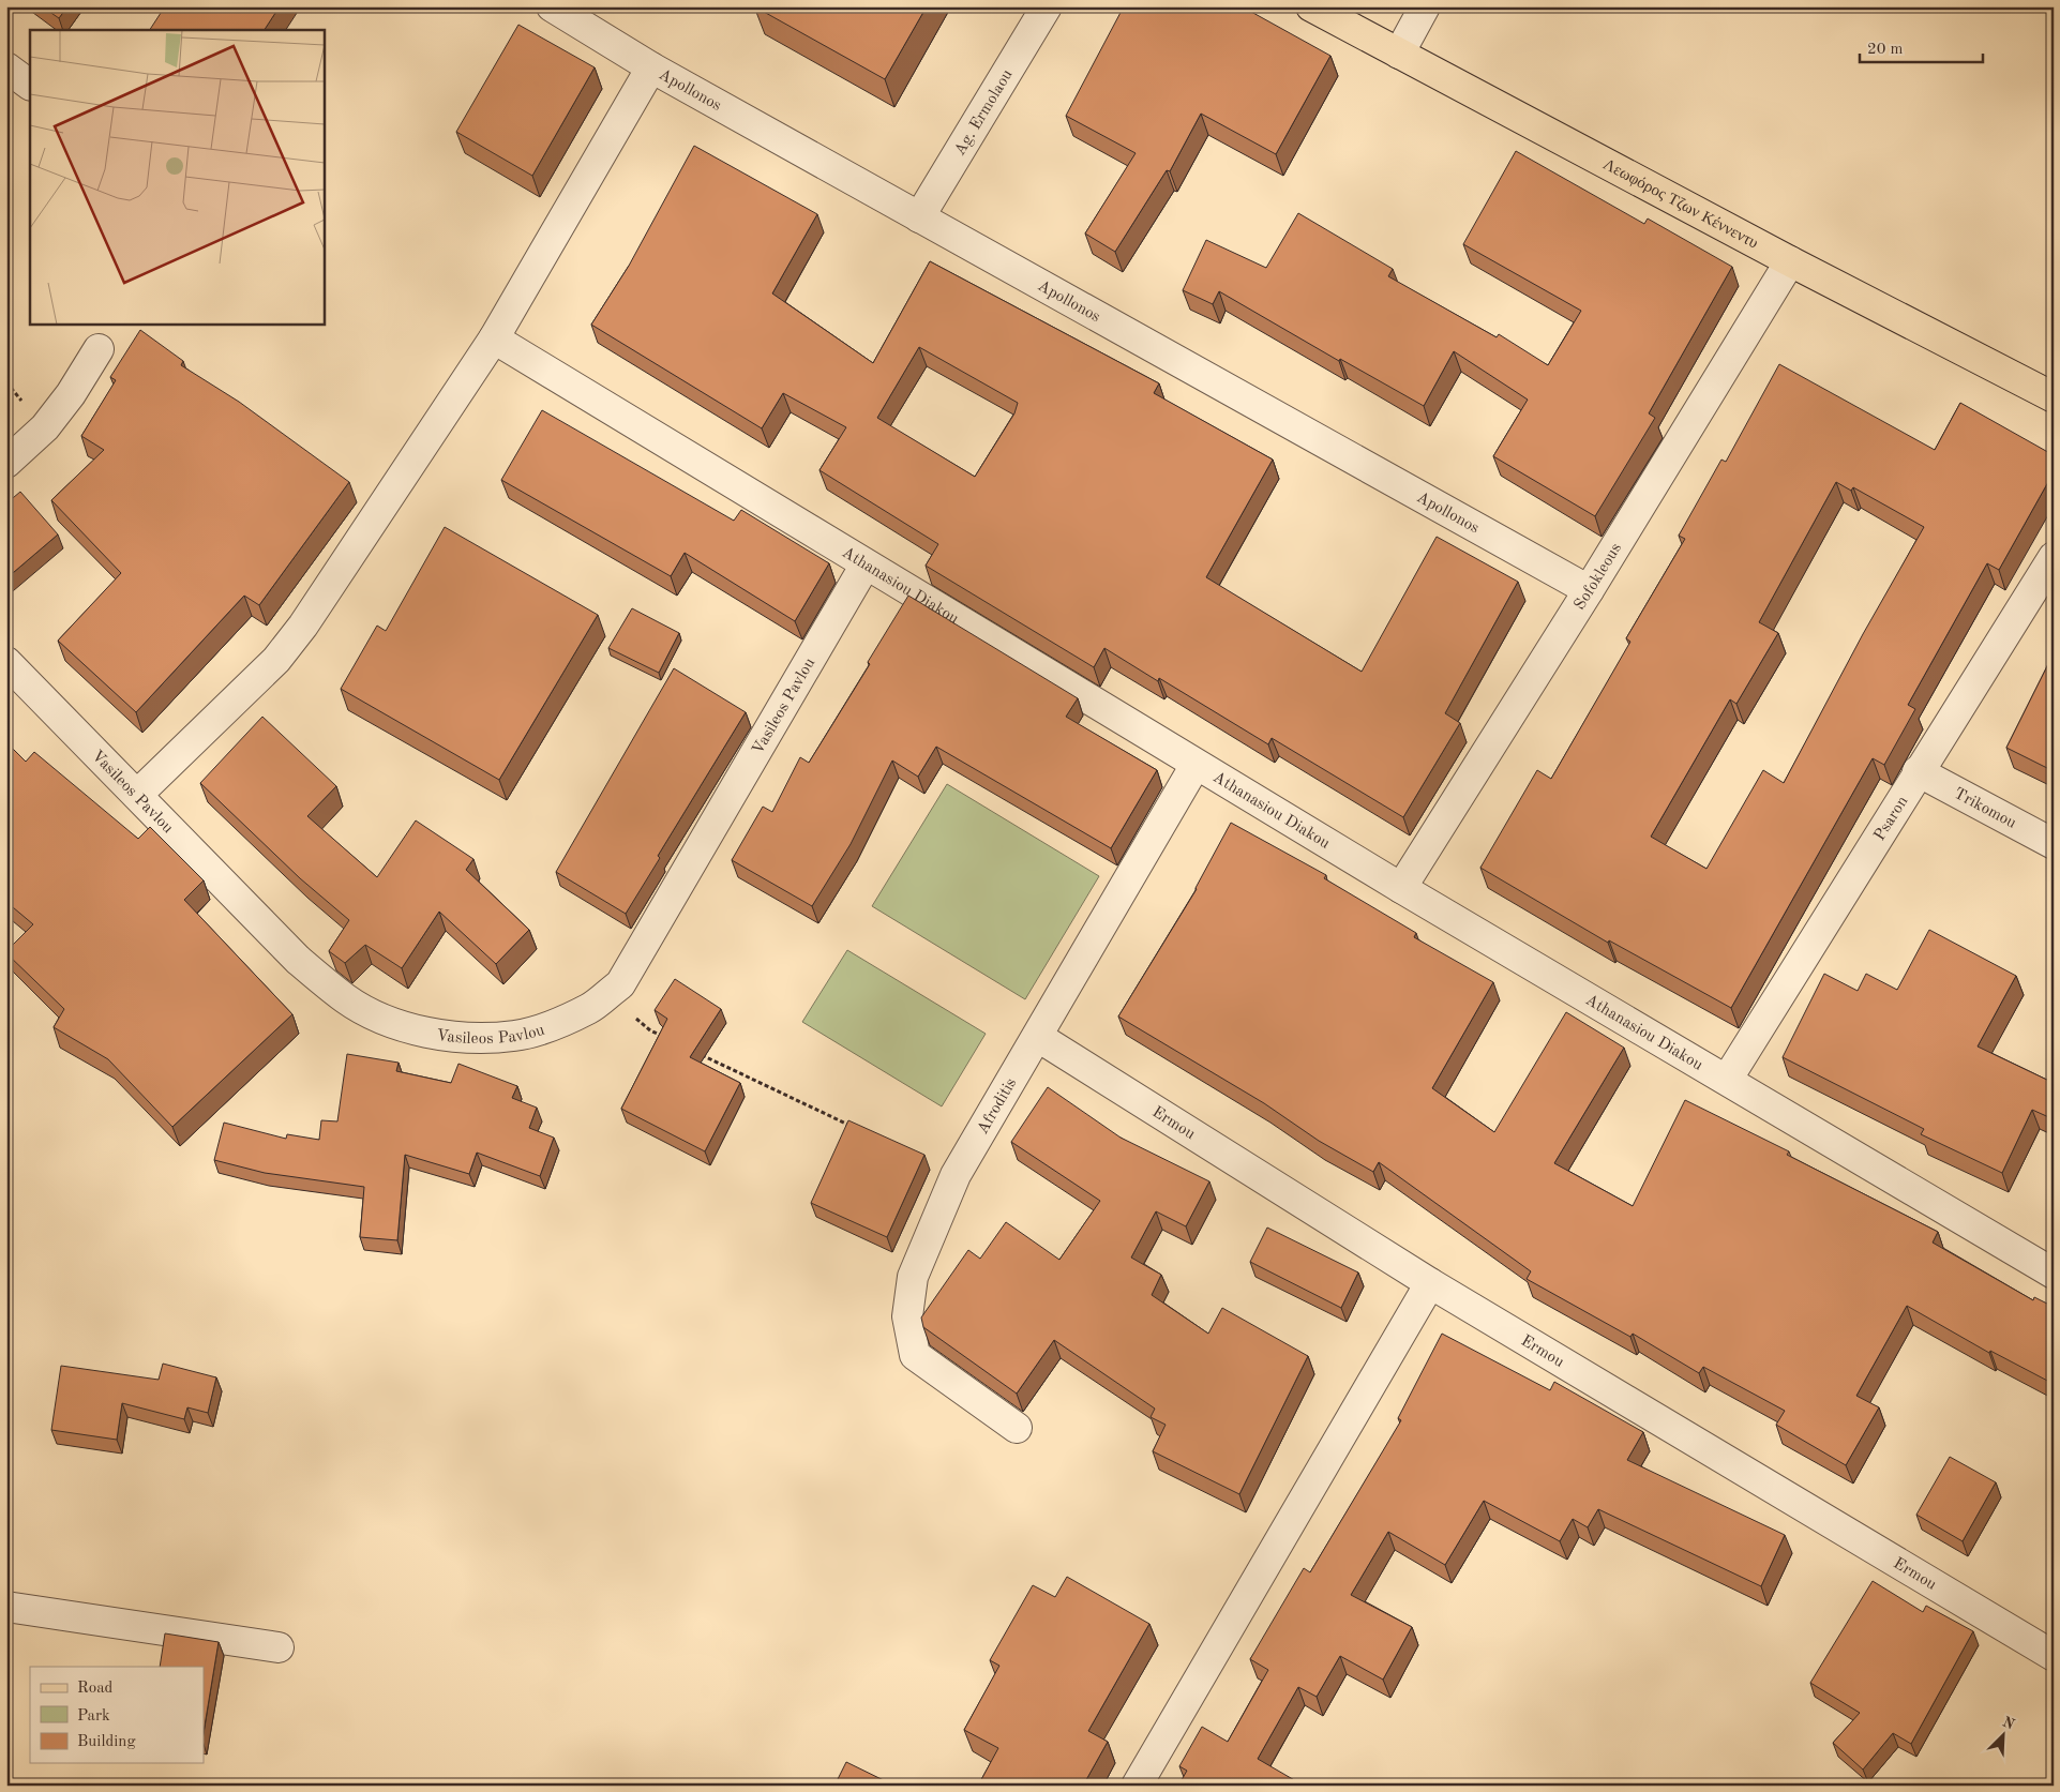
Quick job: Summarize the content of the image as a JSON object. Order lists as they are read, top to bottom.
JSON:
{
  "streets": {
    "main road": ["Λεωφόρος Τζων Κέννεντυ"],
    "street": [
      "Apollonos",
      "Ag. Ermolaou",
      "Sofokleous",
      "Athanasiou Diakou",
      "Vasileos Pavlou",
      "Trikomou",
      "Psaron",
      "Afroditis",
      "Ermou"
    ]
  },
  "crossings": [
    ["Apollonos", "Ag. Ermolaou"],
    ["Apollonos", "Sofokleous"],
    ["Λεωφόρος Τζων Κέννεντυ", "Sofokleous"],
    ["Sofokleous", "Athanasiou Diakou"],
    ["Athanasiou Diakou", "Vasileos Pavlou"],
    ["Athanasiou Diakou", "Psaron"],
    ["Athanasiou Diakou", "Afroditis"],
    ["Trikomou", "Psaron"],
    ["Afroditis", "Ermou"]
  ],
  "legend": ["Road", "Park", "Building"],
  "scale_bar": "20 m",
  "north": "top right"
}
